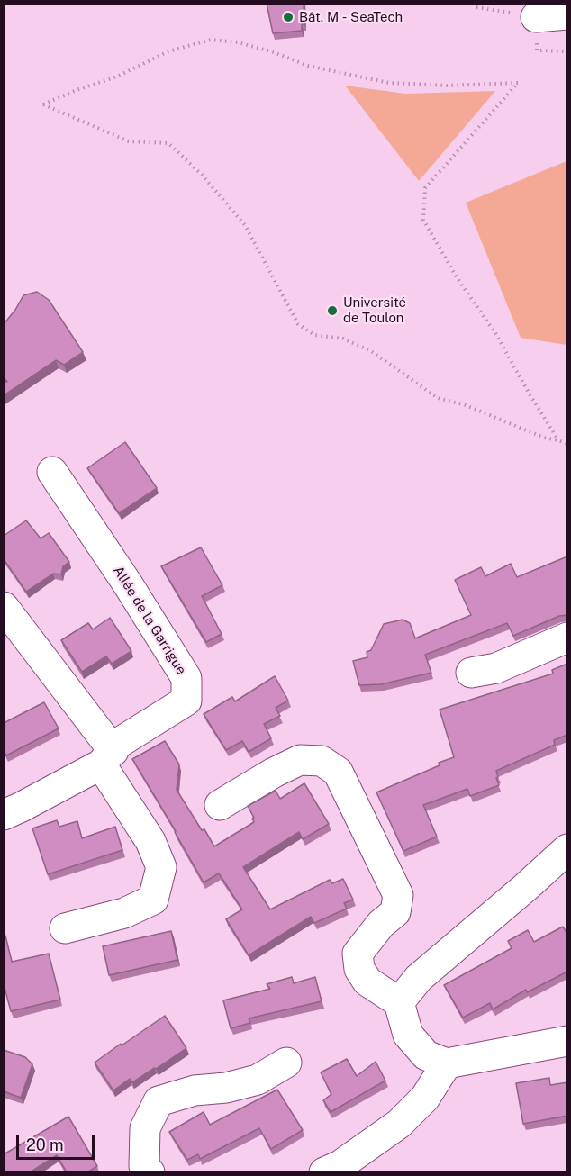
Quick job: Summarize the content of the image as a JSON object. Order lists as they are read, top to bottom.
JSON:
{
  "streets": {
    "street": ["Allée de la Garrigue"]
  },
  "places": ["Bât. M - SeaTech", "Université de Toulon"],
  "scale_bar": "20 m"
}
